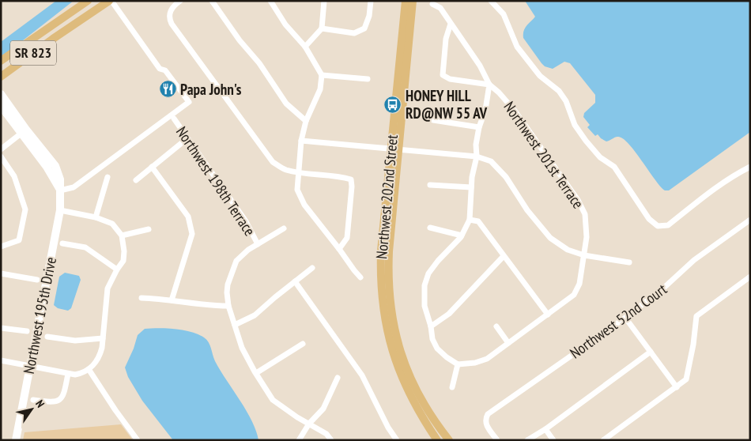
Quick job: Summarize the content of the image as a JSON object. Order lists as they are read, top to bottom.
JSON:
{
  "streets": {
    "main road": ["SR 823", "Northwest 202nd Street"],
    "street": [
      "Northwest 201st Terrace",
      "Northwest 198th Terrace",
      "Northwest 195th Drive",
      "Northwest 52nd Court"
    ]
  },
  "places": {
    "restaurant": ["Papa John's"],
    "bus stop": ["HONEY HILL RD@NW 55 AV"]
  },
  "north": "top right"
}
